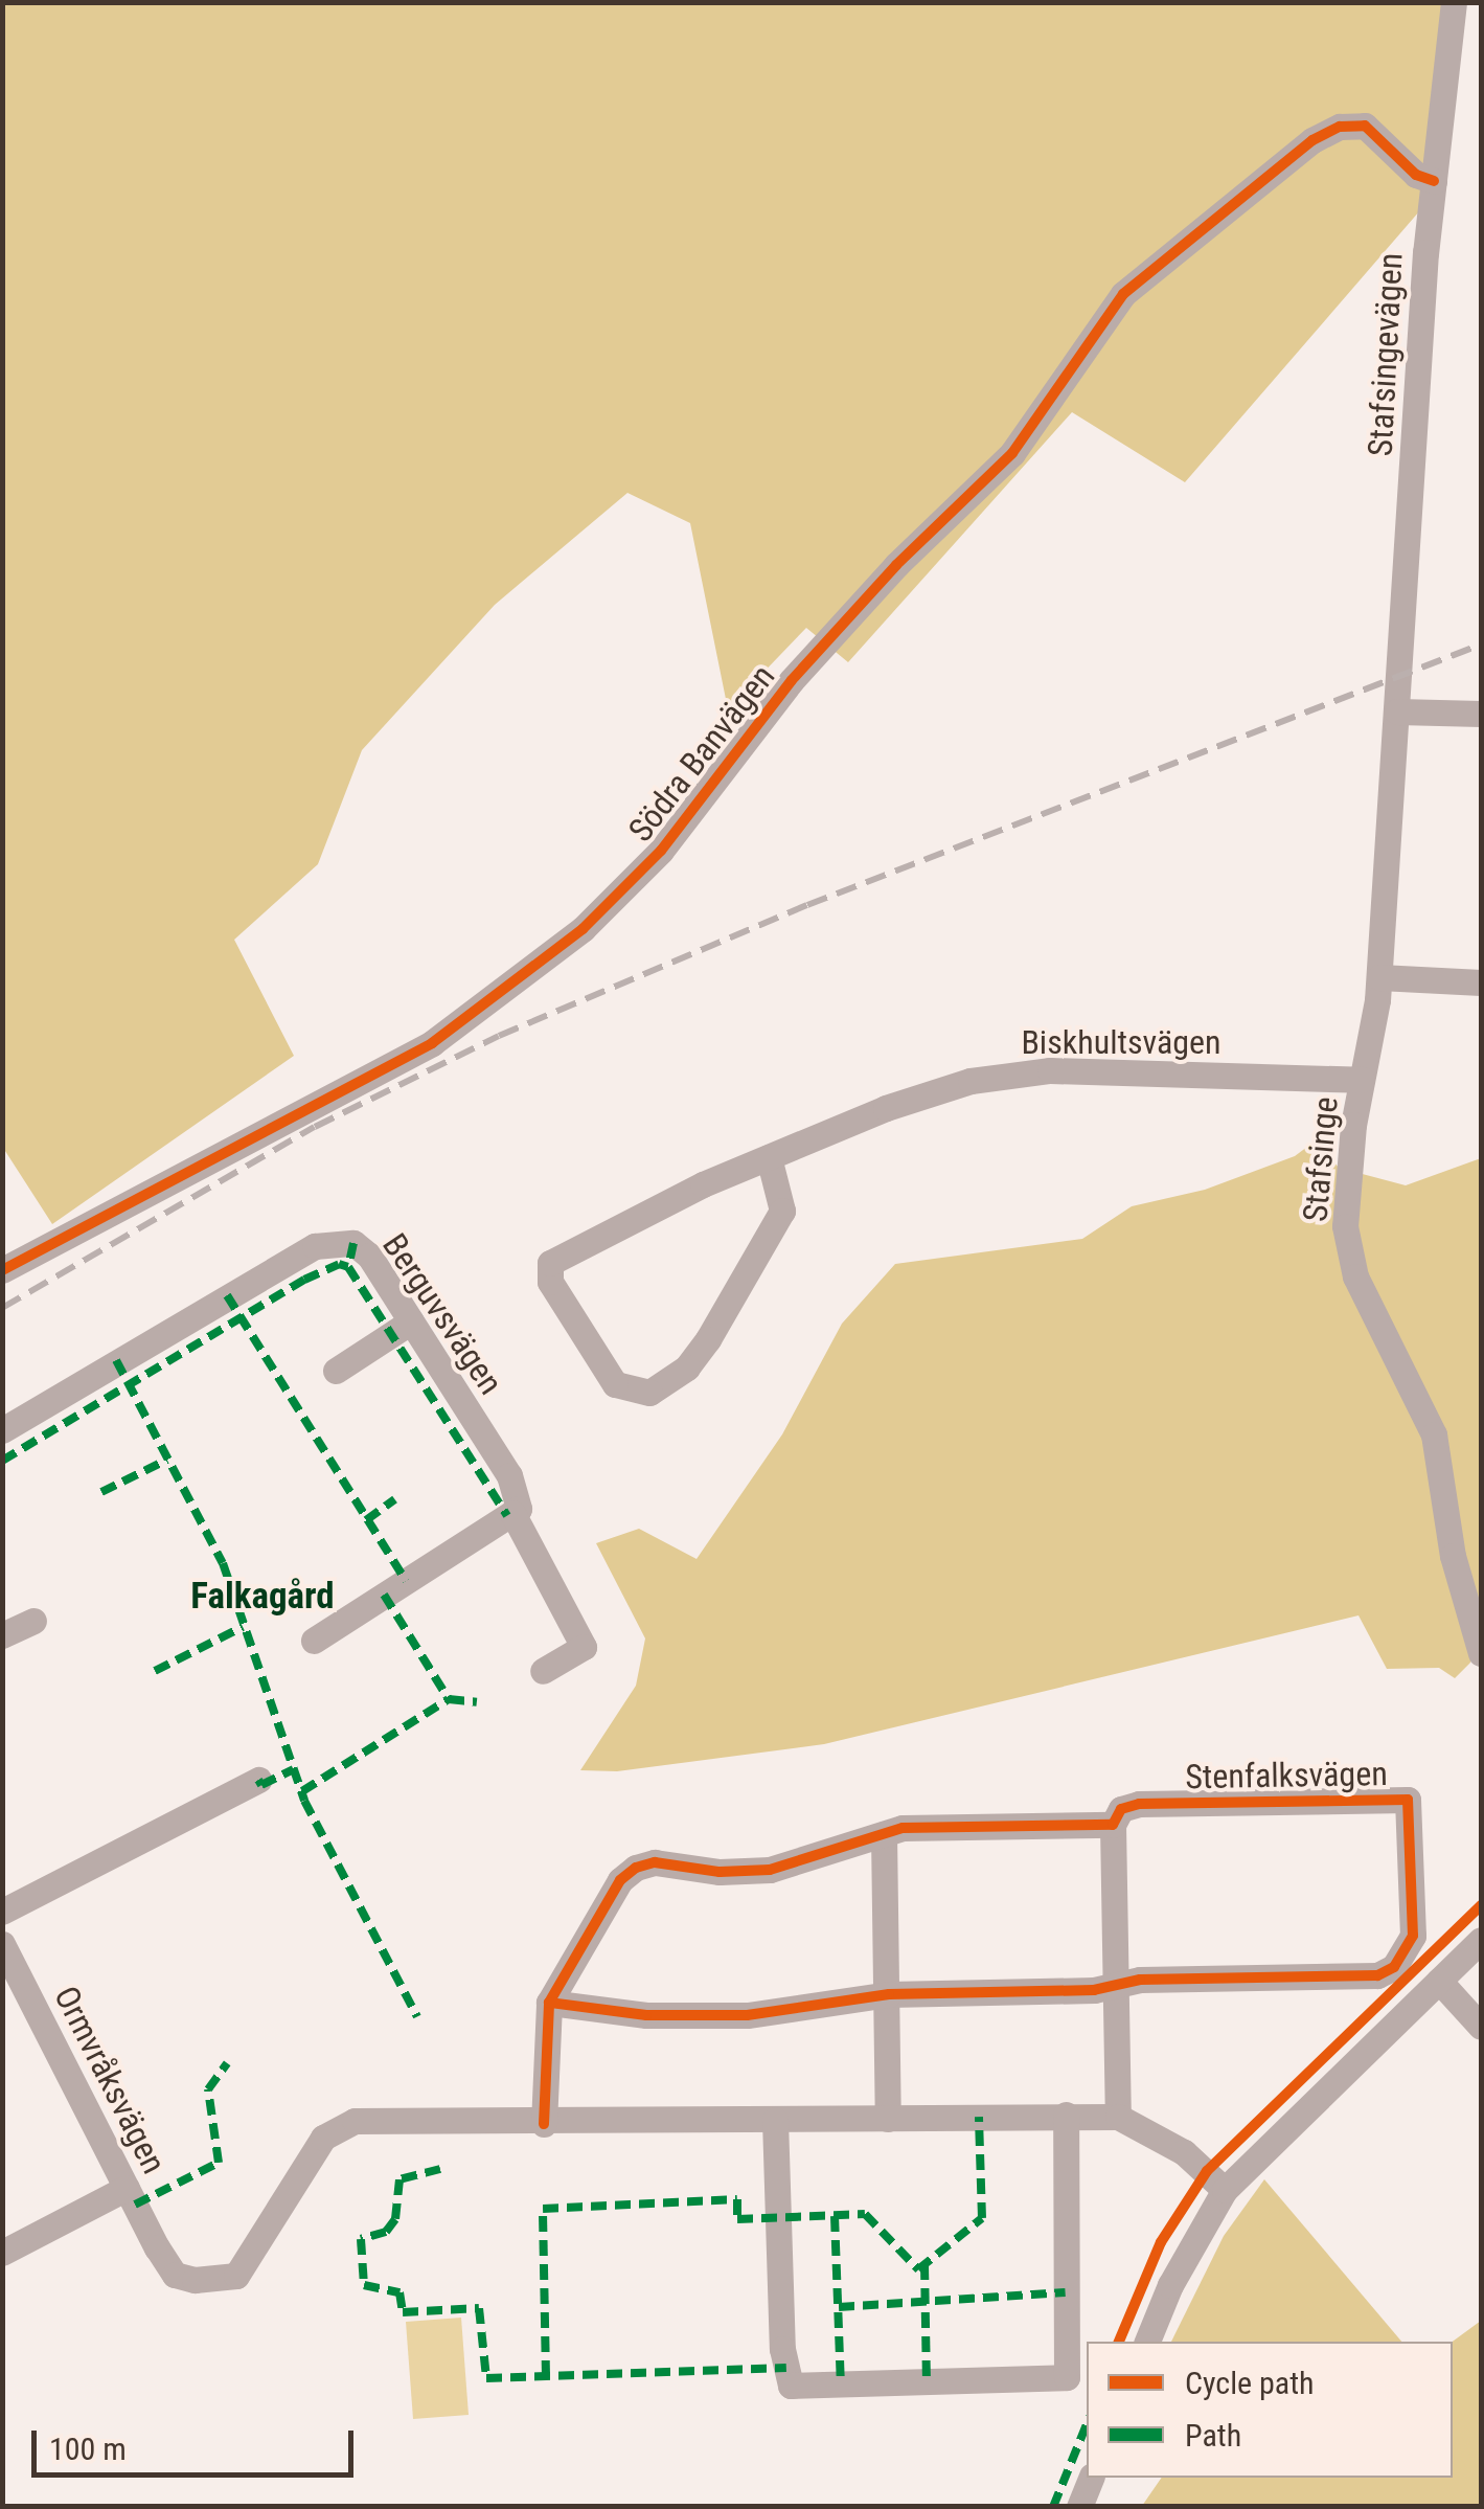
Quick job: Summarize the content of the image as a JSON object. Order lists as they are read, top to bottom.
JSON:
{
  "streets": {
    "street": [
      "Stafsingevägen",
      "Södra Banvägen",
      "Biskhultsvägen",
      "Stafsinge",
      "Berguvsvägen",
      "Stenfalksvägen",
      "Ormvråksvägen"
    ]
  },
  "crossings": [
    ["Stafsingevägen", "Södra Banvägen"],
    ["Stafsingevägen", "Stafsinge"],
    ["Biskhultsvägen", "Stafsinge"],
    ["Stenfalksvägen", "Ormvråksvägen"]
  ],
  "districts": ["Falkagård"],
  "legend": ["Cycle path", "Path"],
  "scale_bar": "100 m"
}
